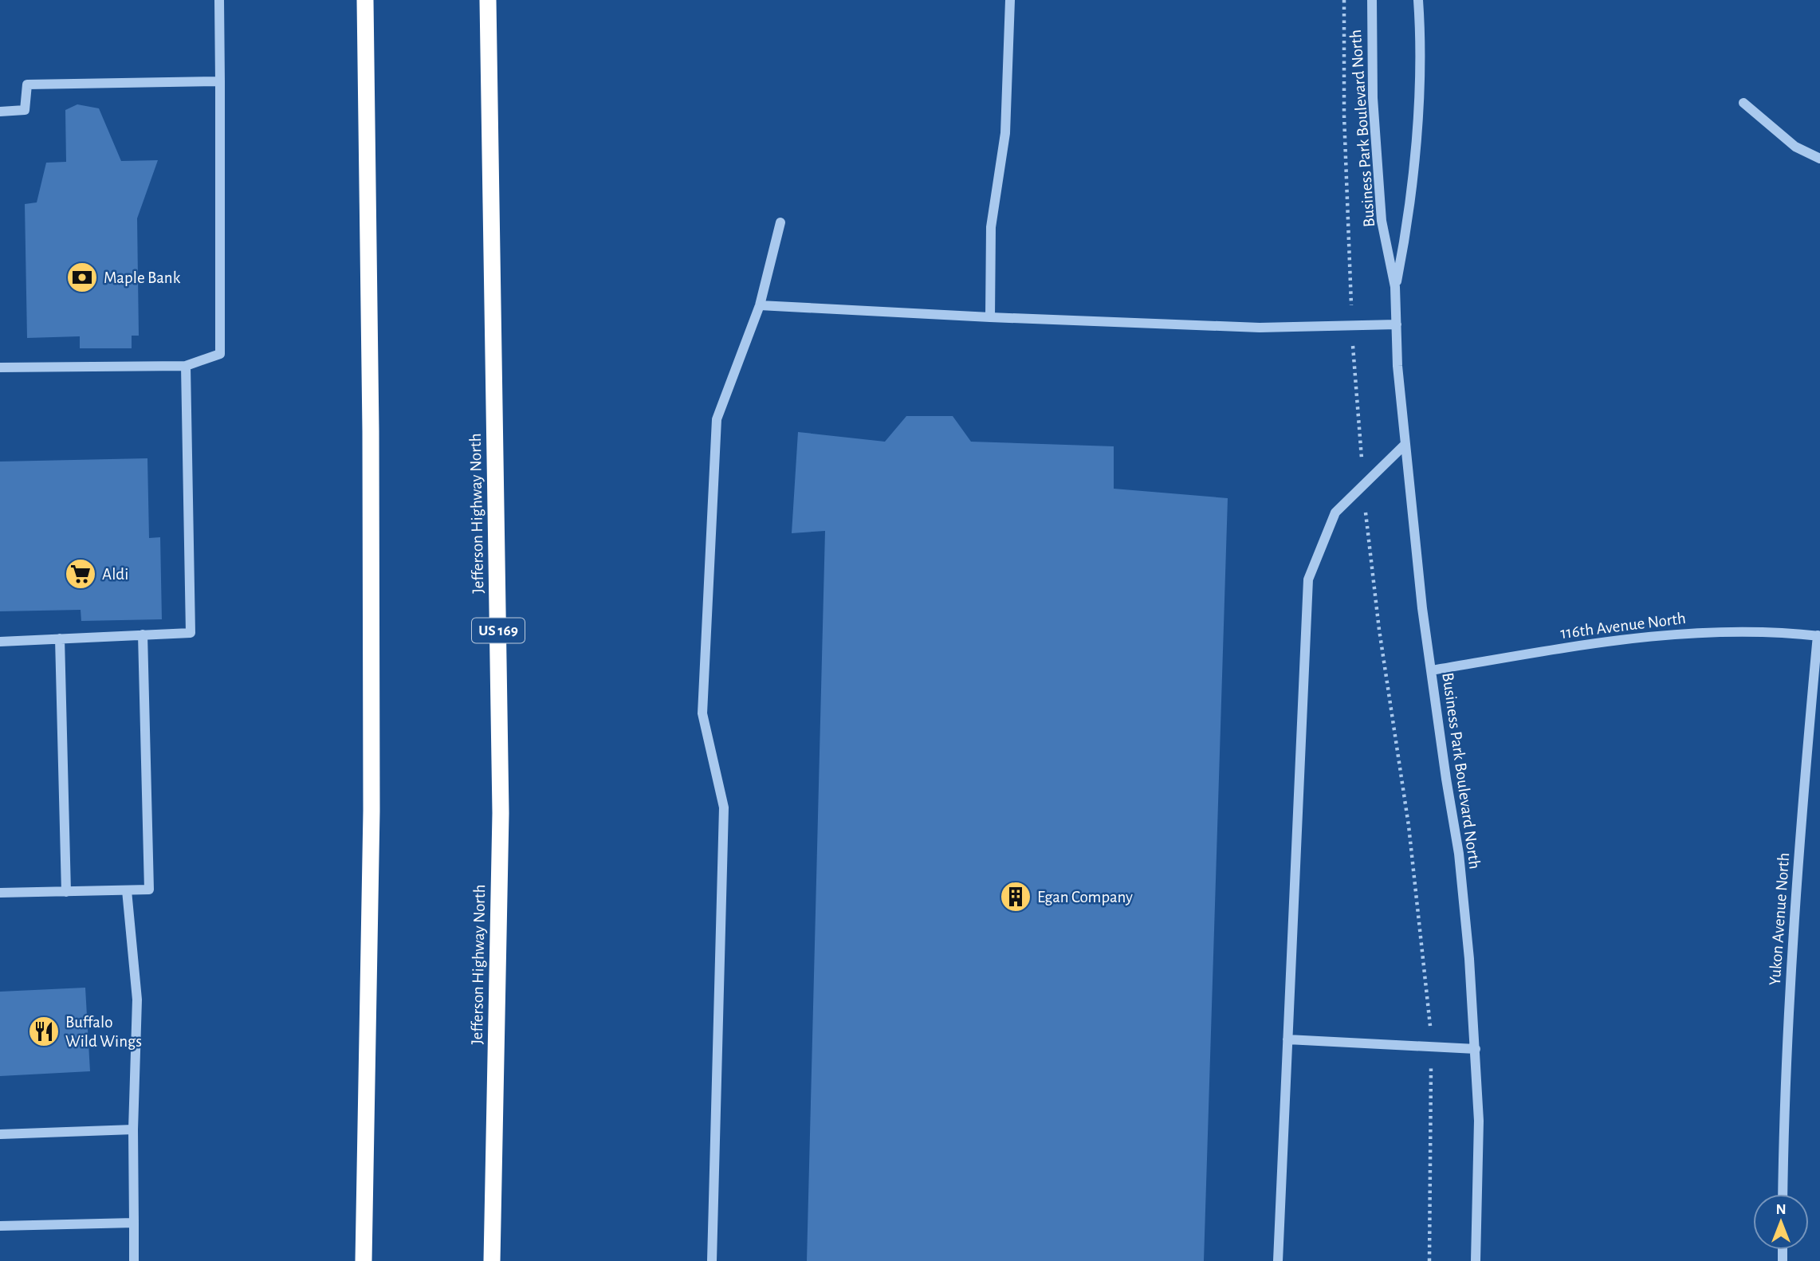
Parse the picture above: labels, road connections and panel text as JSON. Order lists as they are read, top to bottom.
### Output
{
  "streets": {
    "highway": ["Jefferson Highway North", "US 169"],
    "street": ["Business Park Boulevard North", "116th Avenue North", "Yukon Avenue North"]
  },
  "crossings": [
    ["Business Park Boulevard North", "116th Avenue North"],
    ["116th Avenue North", "Yukon Avenue North"]
  ],
  "places": {
    "bank": ["Maple Bank"],
    "supermarket": ["Aldi"],
    "building": ["Egan Company"],
    "restaurant": ["Buffalo Wild Wings"]
  },
  "north": "top"
}
